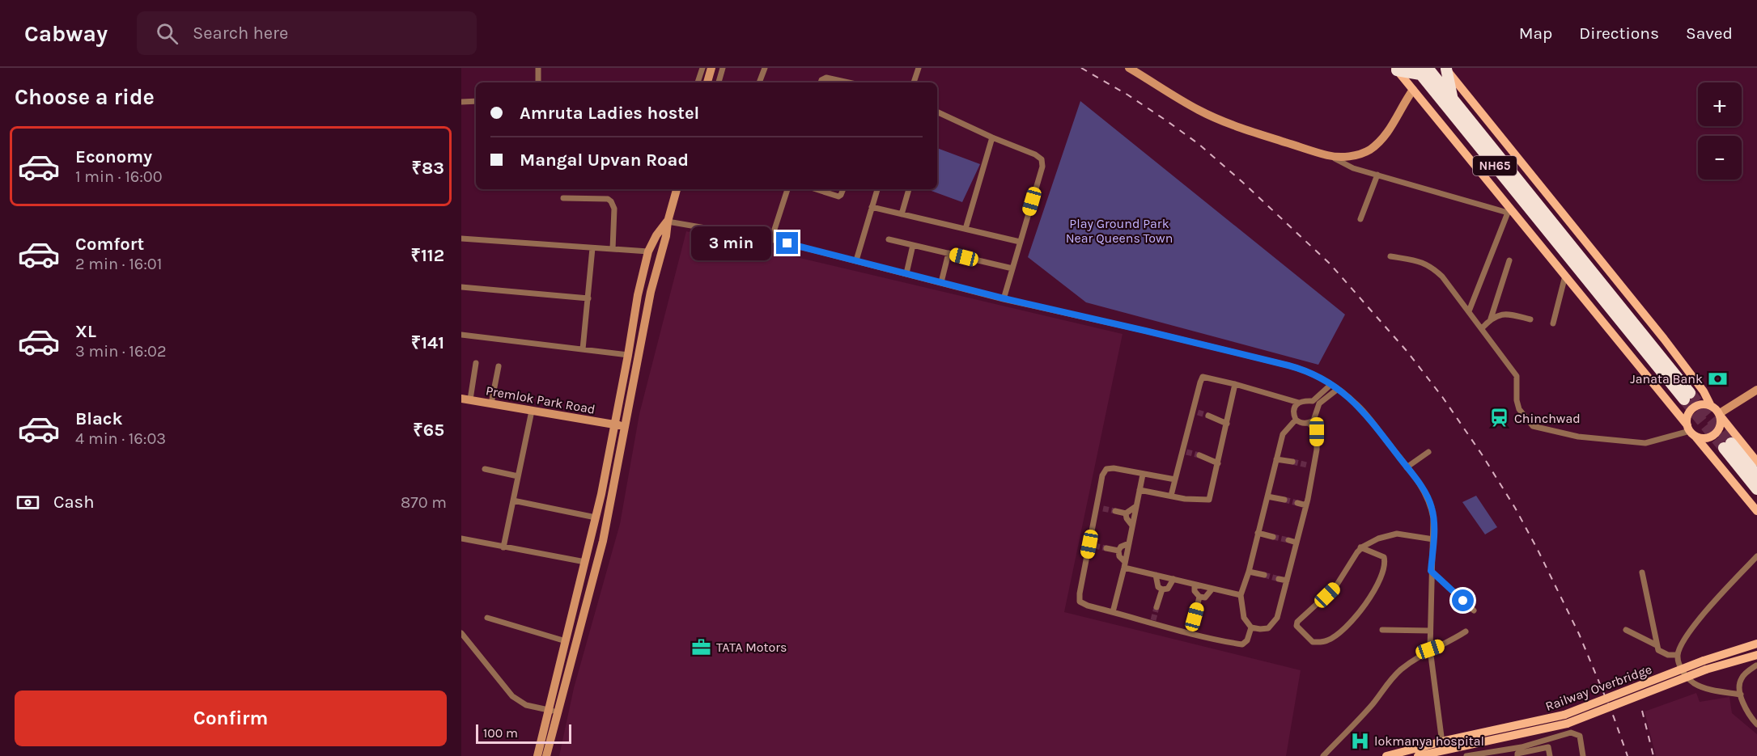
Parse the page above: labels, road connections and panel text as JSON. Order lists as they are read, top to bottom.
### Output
{
  "streets": {
    "highway": ["NH65"],
    "main road": ["Railway Overbridge"],
    "street": ["Premlok Park Road"]
  },
  "parks": ["Play Ground Park Near Queens Town"],
  "places": {
    "bank": ["Janata Bank"],
    "station": ["Chinchwad"],
    "office": ["TATA Motors"],
    "hospital": ["lokmanya hospital"]
  },
  "scale_bar": "100 m",
  "page": {
    "header": "Cabway",
    "search": "Search here",
    "nav": ["Map", "Directions", "Saved"],
    "heading": "Choose a ride",
    "map_buttons": ["+", "−"],
    "banner": ["Amruta Ladies hostel", "Mangal Upvan Road"],
    "list": [
      {
        "name": "Economy",
        "note": "1 min · 16:00",
        "value": "₹83"
      },
      {
        "name": "Comfort",
        "note": "2 min · 16:01",
        "value": "₹112"
      },
      {
        "name": "XL",
        "note": "3 min · 16:02",
        "value": "₹141"
      },
      {
        "name": "Black",
        "note": "4 min · 16:03",
        "value": "₹65"
      }
    ],
    "bubble": "3 min",
    "pay": ["Cash", "870 m"],
    "buttons": "Confirm",
    "scale": "100 m"
  }
}
